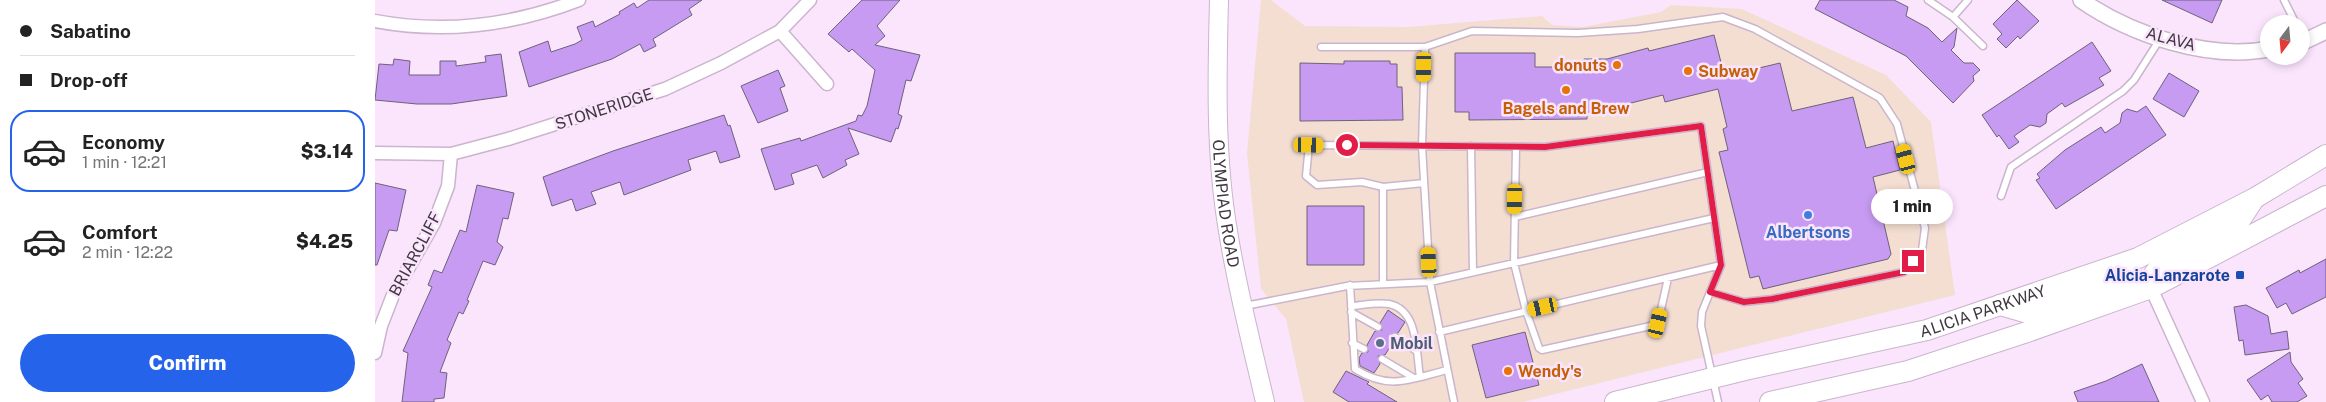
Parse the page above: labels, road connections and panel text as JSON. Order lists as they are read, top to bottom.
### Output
{
  "streets": {
    "main road": ["OLYMPIAD ROAD", "ALICIA PARKWAY"],
    "street": ["ALAVA", "STONERIDGE", "BRIARCLIFF"]
  },
  "crossings": [
    ["STONERIDGE", "BRIARCLIFF"]
  ],
  "places": {
    "other": [
      "donuts",
      "Subway",
      "Bagels and Brew",
      "Albertsons",
      "Mobil",
      "Wendy's"
    ],
    "transit": ["Alicia-Lanzarote"]
  },
  "north": "bottom",
  "page": {
    "banner": ["Sabatino", "Drop-off"],
    "list": [
      {
        "name": "Economy",
        "note": "1 min · 12:21",
        "value": "$3.14"
      },
      {
        "name": "Comfort",
        "note": "2 min · 12:22",
        "value": "$4.25"
      }
    ],
    "bubble": "1 min",
    "buttons": "Confirm"
  }
}
